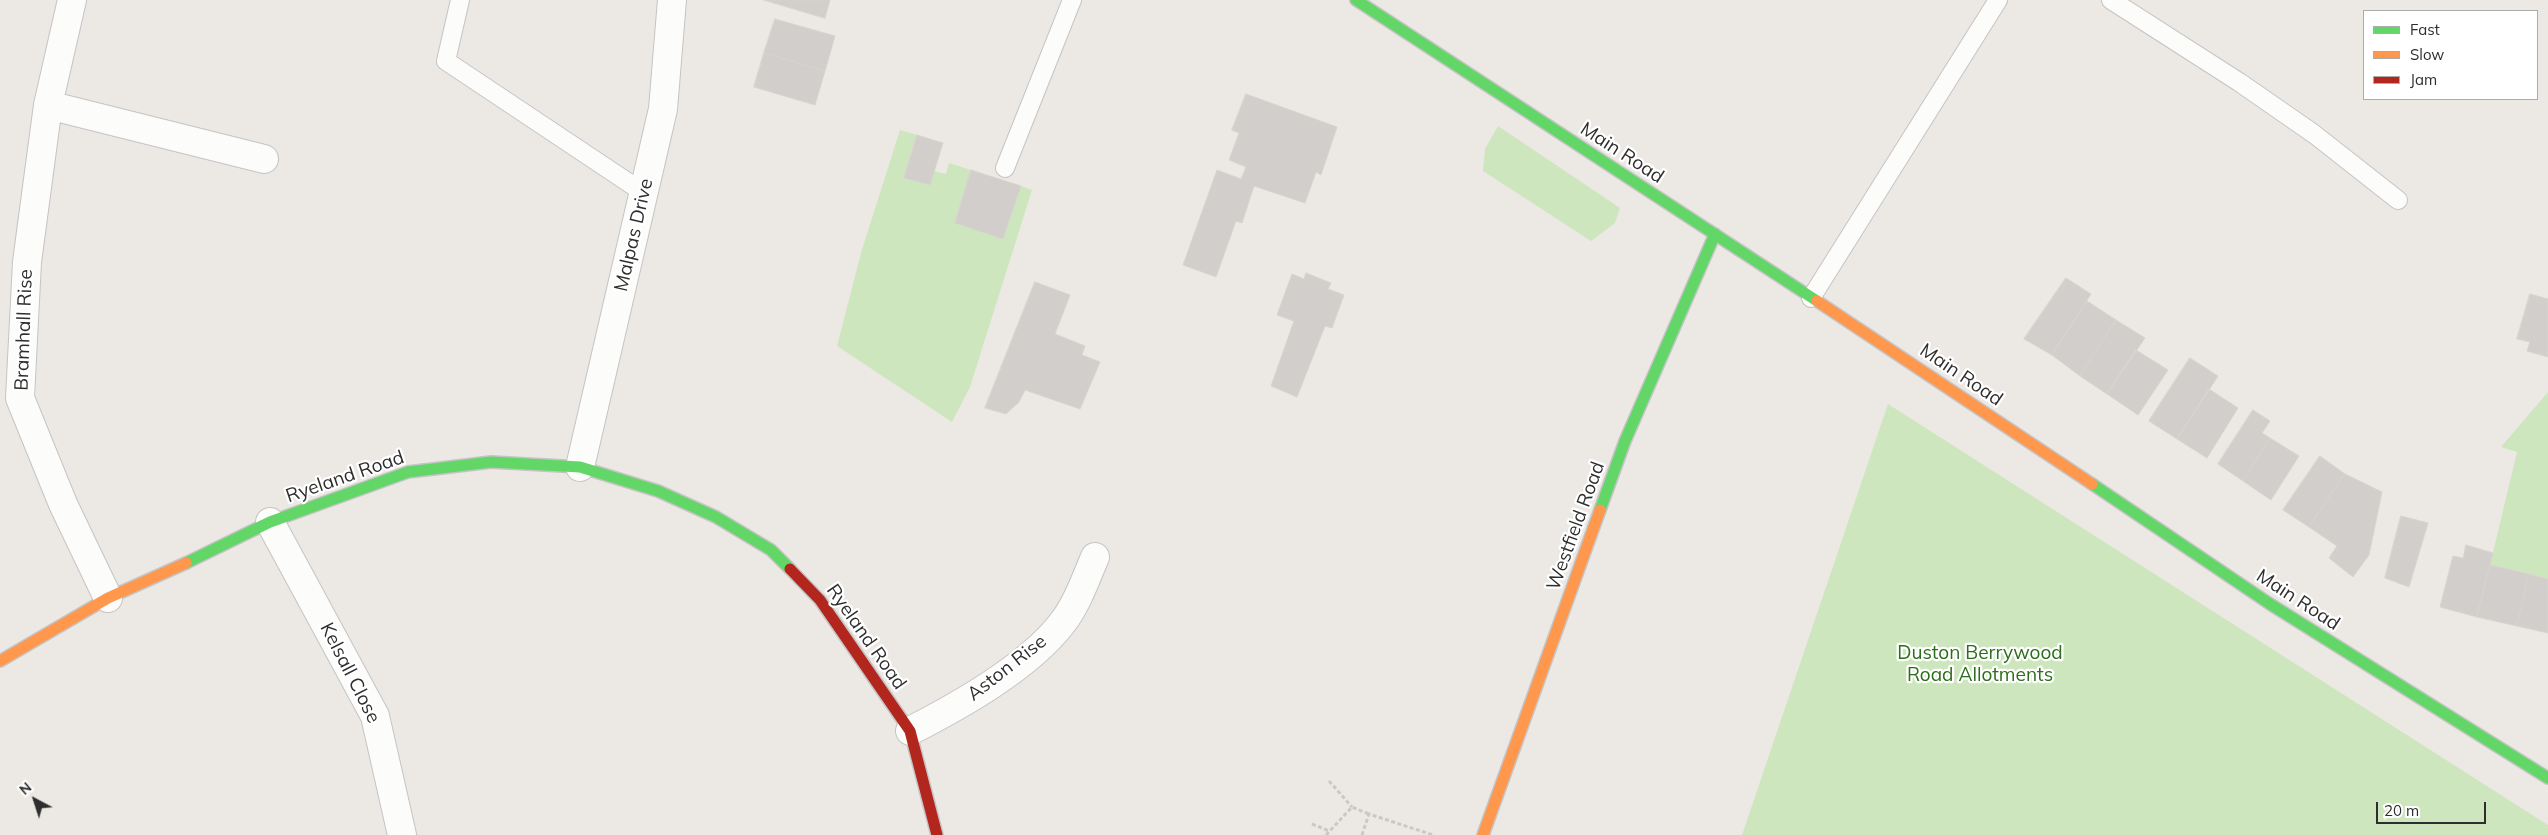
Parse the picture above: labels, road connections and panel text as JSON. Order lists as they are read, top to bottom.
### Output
{
  "streets": {
    "street": [
      "Main Road",
      "Malpas Drive",
      "Bramhall Rise",
      "Ryeland Road",
      "Westfield Road",
      "Aston Rise",
      "Kelsall Close"
    ]
  },
  "crossings": [
    ["Main Road", "Westfield Road"],
    ["Malpas Drive", "Ryeland Road"],
    ["Bramhall Rise", "Ryeland Road"],
    ["Ryeland Road", "Aston Rise"],
    ["Ryeland Road", "Kelsall Close"]
  ],
  "parks": ["Duston Berrywood Road Allotments"],
  "legend": ["Fast", "Slow", "Jam"],
  "scale_bar": "20 m",
  "north": "top left"
}
